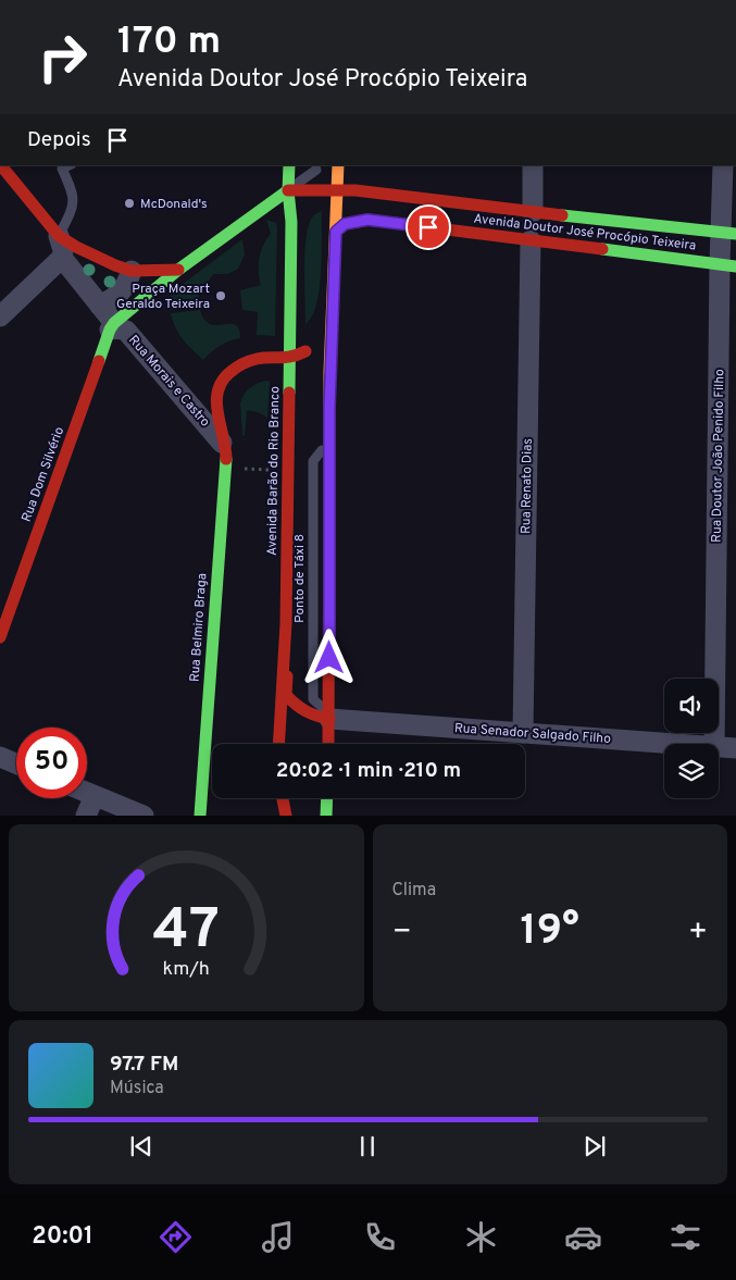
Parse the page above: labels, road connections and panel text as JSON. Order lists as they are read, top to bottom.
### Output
{
  "streets": {
    "main road": [
      "Avenida Doutor José Procópio Teixeira",
      "Avenida Barão do Rio Branco",
      "Rua Dom Silvério",
      "Rua Belmiro Braga"
    ],
    "street": [
      "Rua Morais e Castro",
      "Rua Doutor João Penido Filho",
      "Rua Renato Dias",
      "Rua Senador Salgado Filho"
    ]
  },
  "crossings": [
    ["Avenida Doutor José Procópio Teixeira", "Rua Doutor João Penido Filho"],
    ["Avenida Doutor José Procópio Teixeira", "Rua Renato Dias"],
    ["Rua Morais e Castro", "Rua Dom Silvério"],
    ["Rua Morais e Castro", "Rua Belmiro Braga"],
    ["Avenida Barão do Rio Branco", "Rua Belmiro Braga"],
    ["Rua Renato Dias", "Rua Senador Salgado Filho"]
  ],
  "places": ["McDonald's", "Praça Mozart Geraldo Teixeira"],
  "page": {
    "turn": ["170 m", "Avenida Doutor José Procópio Teixeira"],
    "then": "Depois",
    "limit": "50",
    "trip": "20:02 · 1 min · 210 m",
    "tile": "Clima",
    "heat": ["−", "19°", "+"],
    "song": ["97.7 FM", "Música"],
    "tabs": "20:01",
    "gauge": ["47", "km/h"]
  }
}
